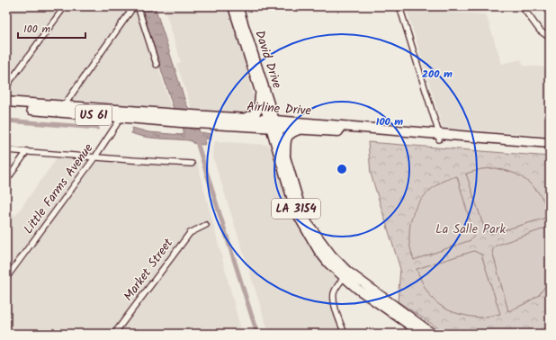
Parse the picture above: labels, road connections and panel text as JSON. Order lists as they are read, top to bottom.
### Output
{
  "streets": {
    "highway": ["Airline Drive", "US 61"],
    "main road": ["David Drive", "LA 3154"],
    "street": ["Little Farms Avenue", "Market Street"]
  },
  "crossings": [
    ["David Drive", "Airline Drive"],
    ["David Drive", "LA 3154"],
    ["Airline Drive", "Little Farms Avenue"],
    ["Airline Drive", "LA 3154"]
  ],
  "parks": ["La Salle Park"],
  "scale_bar": "100 m",
  "rings": ["200 m", "100 m"]
}
